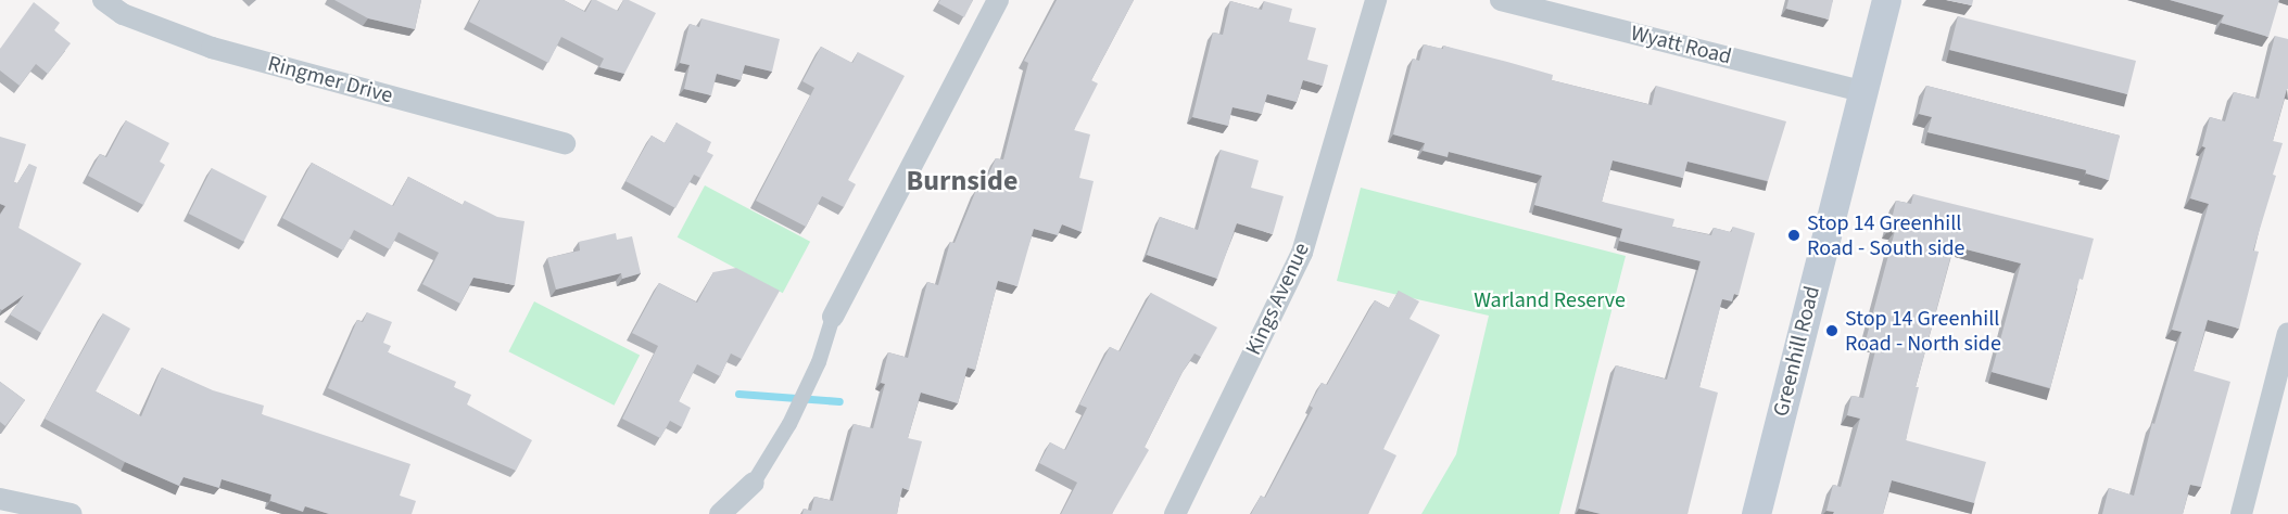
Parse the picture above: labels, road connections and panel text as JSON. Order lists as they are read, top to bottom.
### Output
{
  "streets": {
    "main road": ["Greenhill Road"],
    "street": ["Wyatt Road", "Ringmer Drive", "Kings Avenue"]
  },
  "crossings": [
    ["Wyatt Road", "Greenhill Road"]
  ],
  "districts": ["Burnside"],
  "parks": ["Warland Reserve"],
  "places": ["Stop 14 Greenhill Road - South side", "Stop 14 Greenhill Road - North side"]
}
